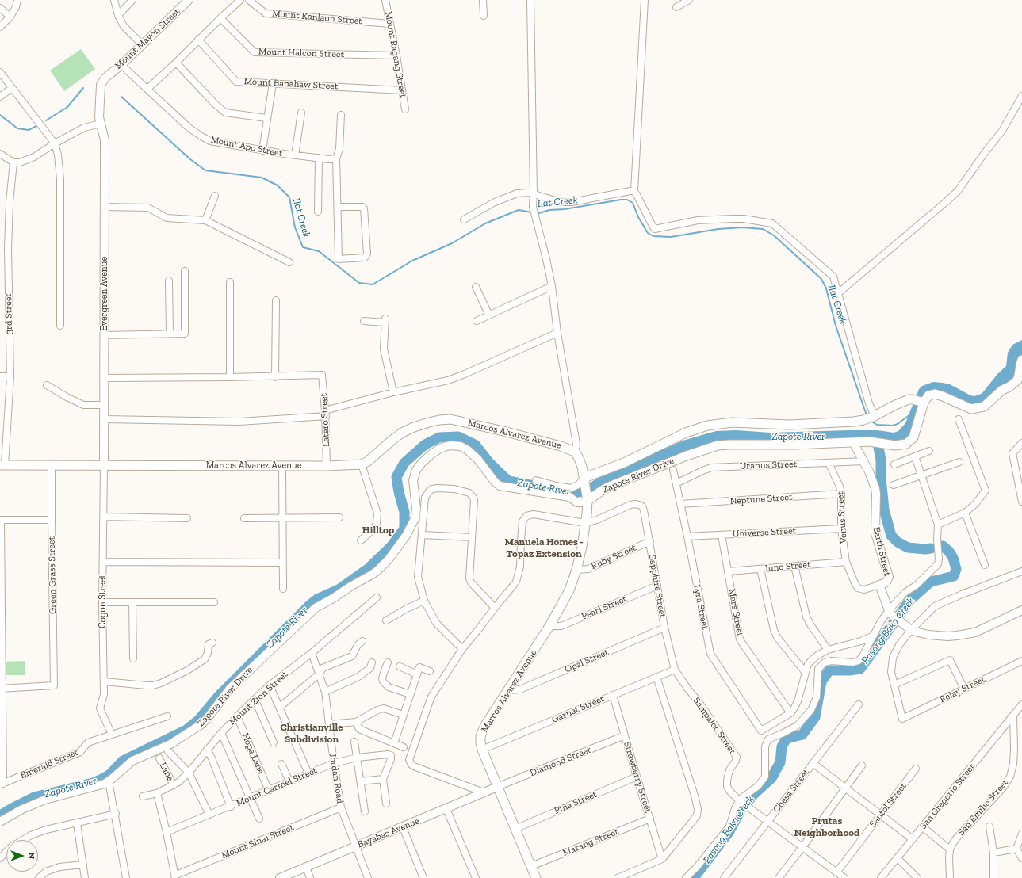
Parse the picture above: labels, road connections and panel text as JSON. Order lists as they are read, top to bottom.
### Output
{
  "streets": {
    "main road": ["Marcos Alvarez Avenue", "Zapote River Drive"],
    "street": [
      "Mount Kanlaon Street",
      "Mount Mayon Street",
      "Mount Halcon Street",
      "Mount Ragang Street",
      "Mount Banahaw Street",
      "Mount Apo Street",
      "Evergreen Avenue",
      "3rd Street",
      "Latero Street",
      "Uranus Street",
      "Neptune Street",
      "Venus Street",
      "Universe Street",
      "Earth Street",
      "Ruby Street",
      "Juno Street",
      "Green Grass Street",
      "Sapphire Street",
      "Cogon Street",
      "Lyra Street",
      "Pearl Street",
      "Mars Street",
      "Opal Street",
      "Relay Street",
      "Mount Zion Street",
      "Garnet Street",
      "Sampaloc Street",
      "Hope Lane",
      "Diamond Street",
      "Emerald Street",
      "Lane",
      "Strawberry Street",
      "Jordan Road",
      "Mount Carmel Street",
      "Chesa Street",
      "San Gregorio Street",
      "Piña Street",
      "Santol Street",
      "San Emilio Street",
      "Bayabas Avenue",
      "Mount Sinai Street",
      "Marang Street"
    ]
  },
  "crossings": [
    ["Mount Kanlaon Street", "Mount Ragang Street"],
    ["Mount Mayon Street", "Mount Apo Street"],
    ["Mount Mayon Street", "Evergreen Avenue"],
    ["Mount Halcon Street", "Mount Ragang Street"],
    ["Mount Ragang Street", "Mount Banahaw Street"],
    ["Evergreen Avenue", "Marcos Alvarez Avenue"],
    ["Evergreen Avenue", "Cogon Street"],
    ["3rd Street", "Marcos Alvarez Avenue"],
    ["Latero Street", "Marcos Alvarez Avenue"],
    ["Marcos Alvarez Avenue", "Zapote River Drive"],
    ["Marcos Alvarez Avenue", "Ruby Street"],
    ["Marcos Alvarez Avenue", "Green Grass Street"],
    ["Marcos Alvarez Avenue", "Sapphire Street"],
    ["Marcos Alvarez Avenue", "Cogon Street"],
    ["Marcos Alvarez Avenue", "Pearl Street"],
    ["Marcos Alvarez Avenue", "Opal Street"],
    ["Marcos Alvarez Avenue", "Garnet Street"],
    ["Marcos Alvarez Avenue", "Diamond Street"],
    ["Marcos Alvarez Avenue", "Piña Street"],
    ["Marcos Alvarez Avenue", "Bayabas Avenue"],
    ["Marcos Alvarez Avenue", "Marang Street"],
    ["Uranus Street", "Venus Street"],
    ["Uranus Street", "Earth Street"],
    ["Uranus Street", "Lyra Street"],
    ["Zapote River Drive", "Earth Street"],
    ["Neptune Street", "Venus Street"],
    ["Neptune Street", "Lyra Street"],
    ["Venus Street", "Universe Street"],
    ["Venus Street", "Earth Street"],
    ["Venus Street", "Juno Street"],
    ["Universe Street", "Lyra Street"],
    ["Universe Street", "Mars Street"],
    ["Ruby Street", "Sapphire Street"],
    ["Juno Street", "Mars Street"],
    ["Sapphire Street", "Pearl Street"],
    ["Sapphire Street", "Opal Street"],
    ["Sapphire Street", "Garnet Street"],
    ["Sapphire Street", "Sampaloc Street"],
    ["Cogon Street", "Emerald Street"],
    ["Lyra Street", "Mars Street"],
    ["Mount Zion Street", "Hope Lane"],
    ["Mount Zion Street", "Lane"],
    ["Mount Zion Street", "Jordan Road"],
    ["Garnet Street", "Sampaloc Street"],
    ["Garnet Street", "Strawberry Street"],
    ["Sampaloc Street", "Chesa Street"],
    ["Sampaloc Street", "Santol Street"],
    ["Hope Lane", "Mount Carmel Street"],
    ["Diamond Street", "Strawberry Street"],
    ["Diamond Street", "Bayabas Avenue"],
    ["Strawberry Street", "Piña Street"],
    ["Strawberry Street", "Marang Street"],
    ["Jordan Road", "Mount Carmel Street"],
    ["Jordan Road", "Bayabas Avenue"],
    ["Jordan Road", "Mount Sinai Street"],
    ["San Gregorio Street", "San Emilio Street"]
  ],
  "districts": [
    "Hilltop",
    "Manuela Homes - Topaz Extension",
    "Christianville Subdivision",
    "Prutas Neighborhood"
  ],
  "water": ["Ilat Creek", "Zapote River", "Pasong Baka Creek"],
  "north": "right"
}
